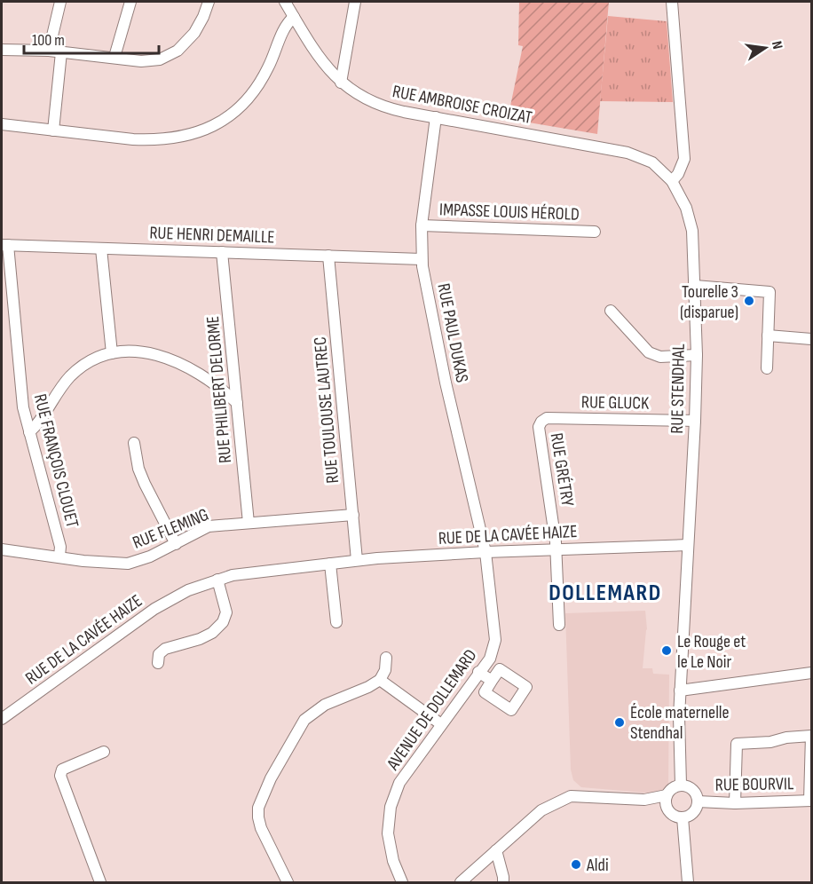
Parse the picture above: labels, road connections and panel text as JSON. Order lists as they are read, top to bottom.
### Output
{
  "streets": {
    "street": [
      "RUE AMBROISE CROIZAT",
      "IMPASSE LOUIS HÉROLD",
      "RUE HENRI DEMAILLE",
      "RUE PAUL DUKAS",
      "RUE STENDHAL",
      "RUE PHILIBERT DELORME",
      "RUE GLUCK",
      "RUE TOULOUSE LAUTREC",
      "RUE FRANÇOIS CLOUET",
      "RUE GRÉTRY",
      "RUE FLEMING",
      "RUE DE LA CAVÉE HAIZE",
      "AVENUE DE DOLLEMARD",
      "RUE BOURVIL"
    ]
  },
  "crossings": [
    ["RUE AMBROISE CROIZAT", "RUE PAUL DUKAS"],
    ["RUE AMBROISE CROIZAT", "RUE STENDHAL"],
    ["IMPASSE LOUIS HÉROLD", "RUE PAUL DUKAS"],
    ["RUE HENRI DEMAILLE", "RUE PAUL DUKAS"],
    ["RUE HENRI DEMAILLE", "RUE PHILIBERT DELORME"],
    ["RUE HENRI DEMAILLE", "RUE TOULOUSE LAUTREC"],
    ["RUE HENRI DEMAILLE", "RUE FRANÇOIS CLOUET"],
    ["RUE PAUL DUKAS", "RUE DE LA CAVÉE HAIZE"],
    ["RUE PAUL DUKAS", "AVENUE DE DOLLEMARD"],
    ["RUE STENDHAL", "RUE GLUCK"],
    ["RUE STENDHAL", "RUE DE LA CAVÉE HAIZE"],
    ["RUE STENDHAL", "RUE BOURVIL"],
    ["RUE PHILIBERT DELORME", "RUE FLEMING"],
    ["RUE GLUCK", "RUE GRÉTRY"],
    ["RUE TOULOUSE LAUTREC", "RUE FLEMING"],
    ["RUE TOULOUSE LAUTREC", "RUE DE LA CAVÉE HAIZE"],
    ["RUE FRANÇOIS CLOUET", "RUE FLEMING"],
    ["RUE GRÉTRY", "RUE DE LA CAVÉE HAIZE"],
    ["RUE DE LA CAVÉE HAIZE", "AVENUE DE DOLLEMARD"]
  ],
  "districts": ["DOLLEMARD"],
  "places": [
    "Tourelle 3 (disparue)",
    "Le Rouge et le Le Noir",
    "École maternelle Stendhal",
    "Aldi"
  ],
  "scale_bar": "100 m",
  "north": "right"
}
